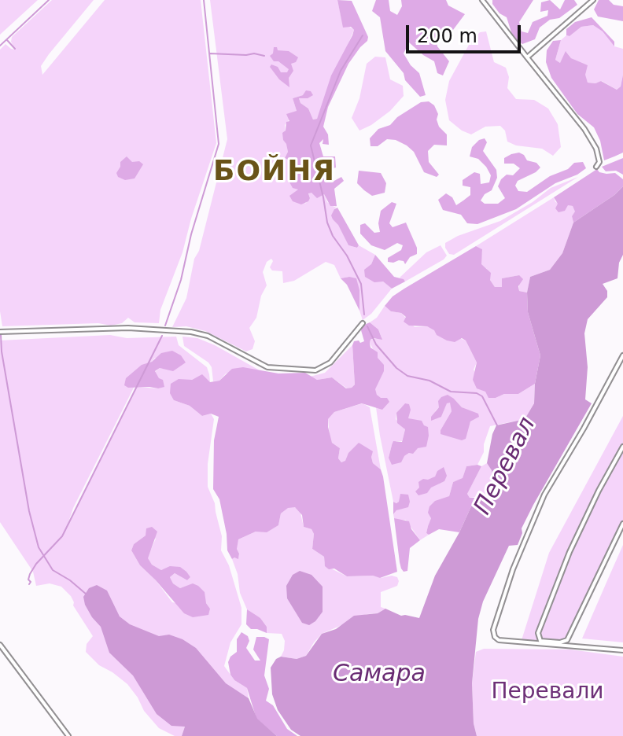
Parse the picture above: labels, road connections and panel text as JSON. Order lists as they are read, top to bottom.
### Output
{
  "districts": ["БОЙНЯ"],
  "water": ["Перевал", "Самара"],
  "parks": ["Перевали"],
  "scale_bar": "200 m"
}
